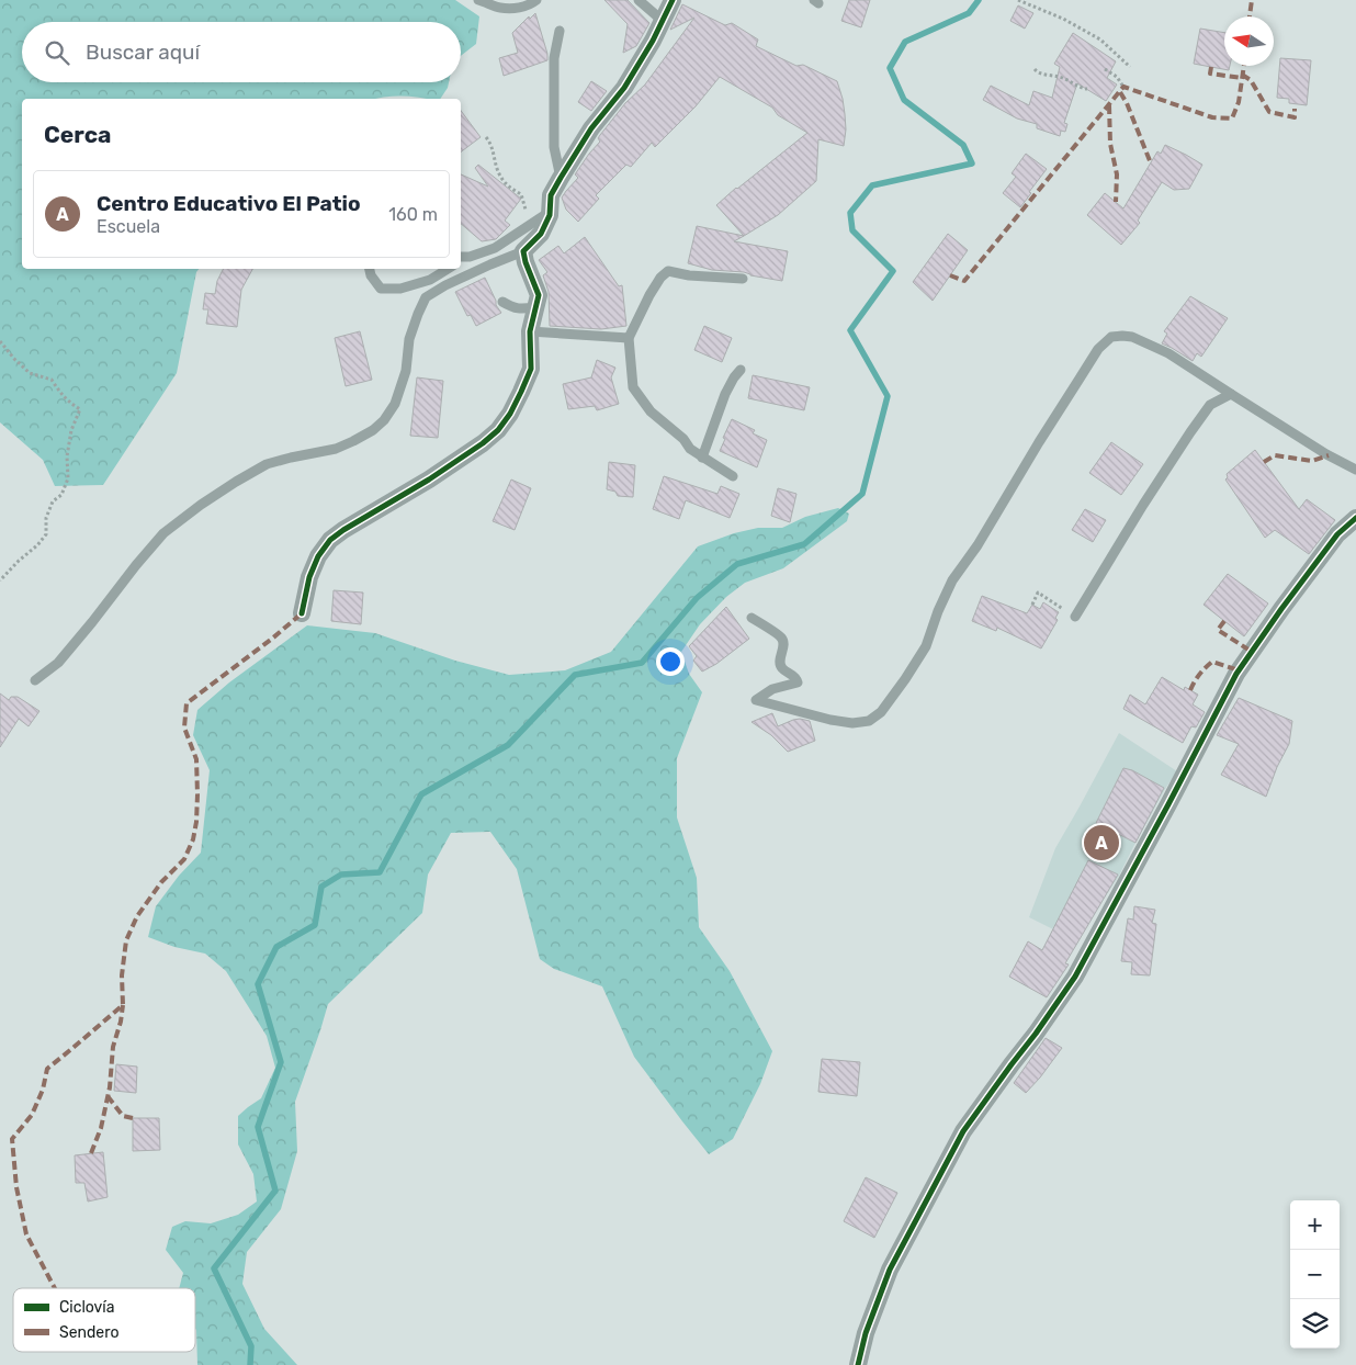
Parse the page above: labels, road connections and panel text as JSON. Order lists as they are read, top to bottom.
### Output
{
  "legend": ["Ciclovía", "Sendero"],
  "north": "left",
  "page": {
    "search": "Buscar aquí",
    "heading": "Cerca",
    "list": [
      {
        "mark": "A",
        "name": "Centro Educativo El Patio",
        "note": "Escuela",
        "value": "160 m"
      }
    ],
    "pins": "A",
    "map_buttons": ["+", "−"]
  }
}
